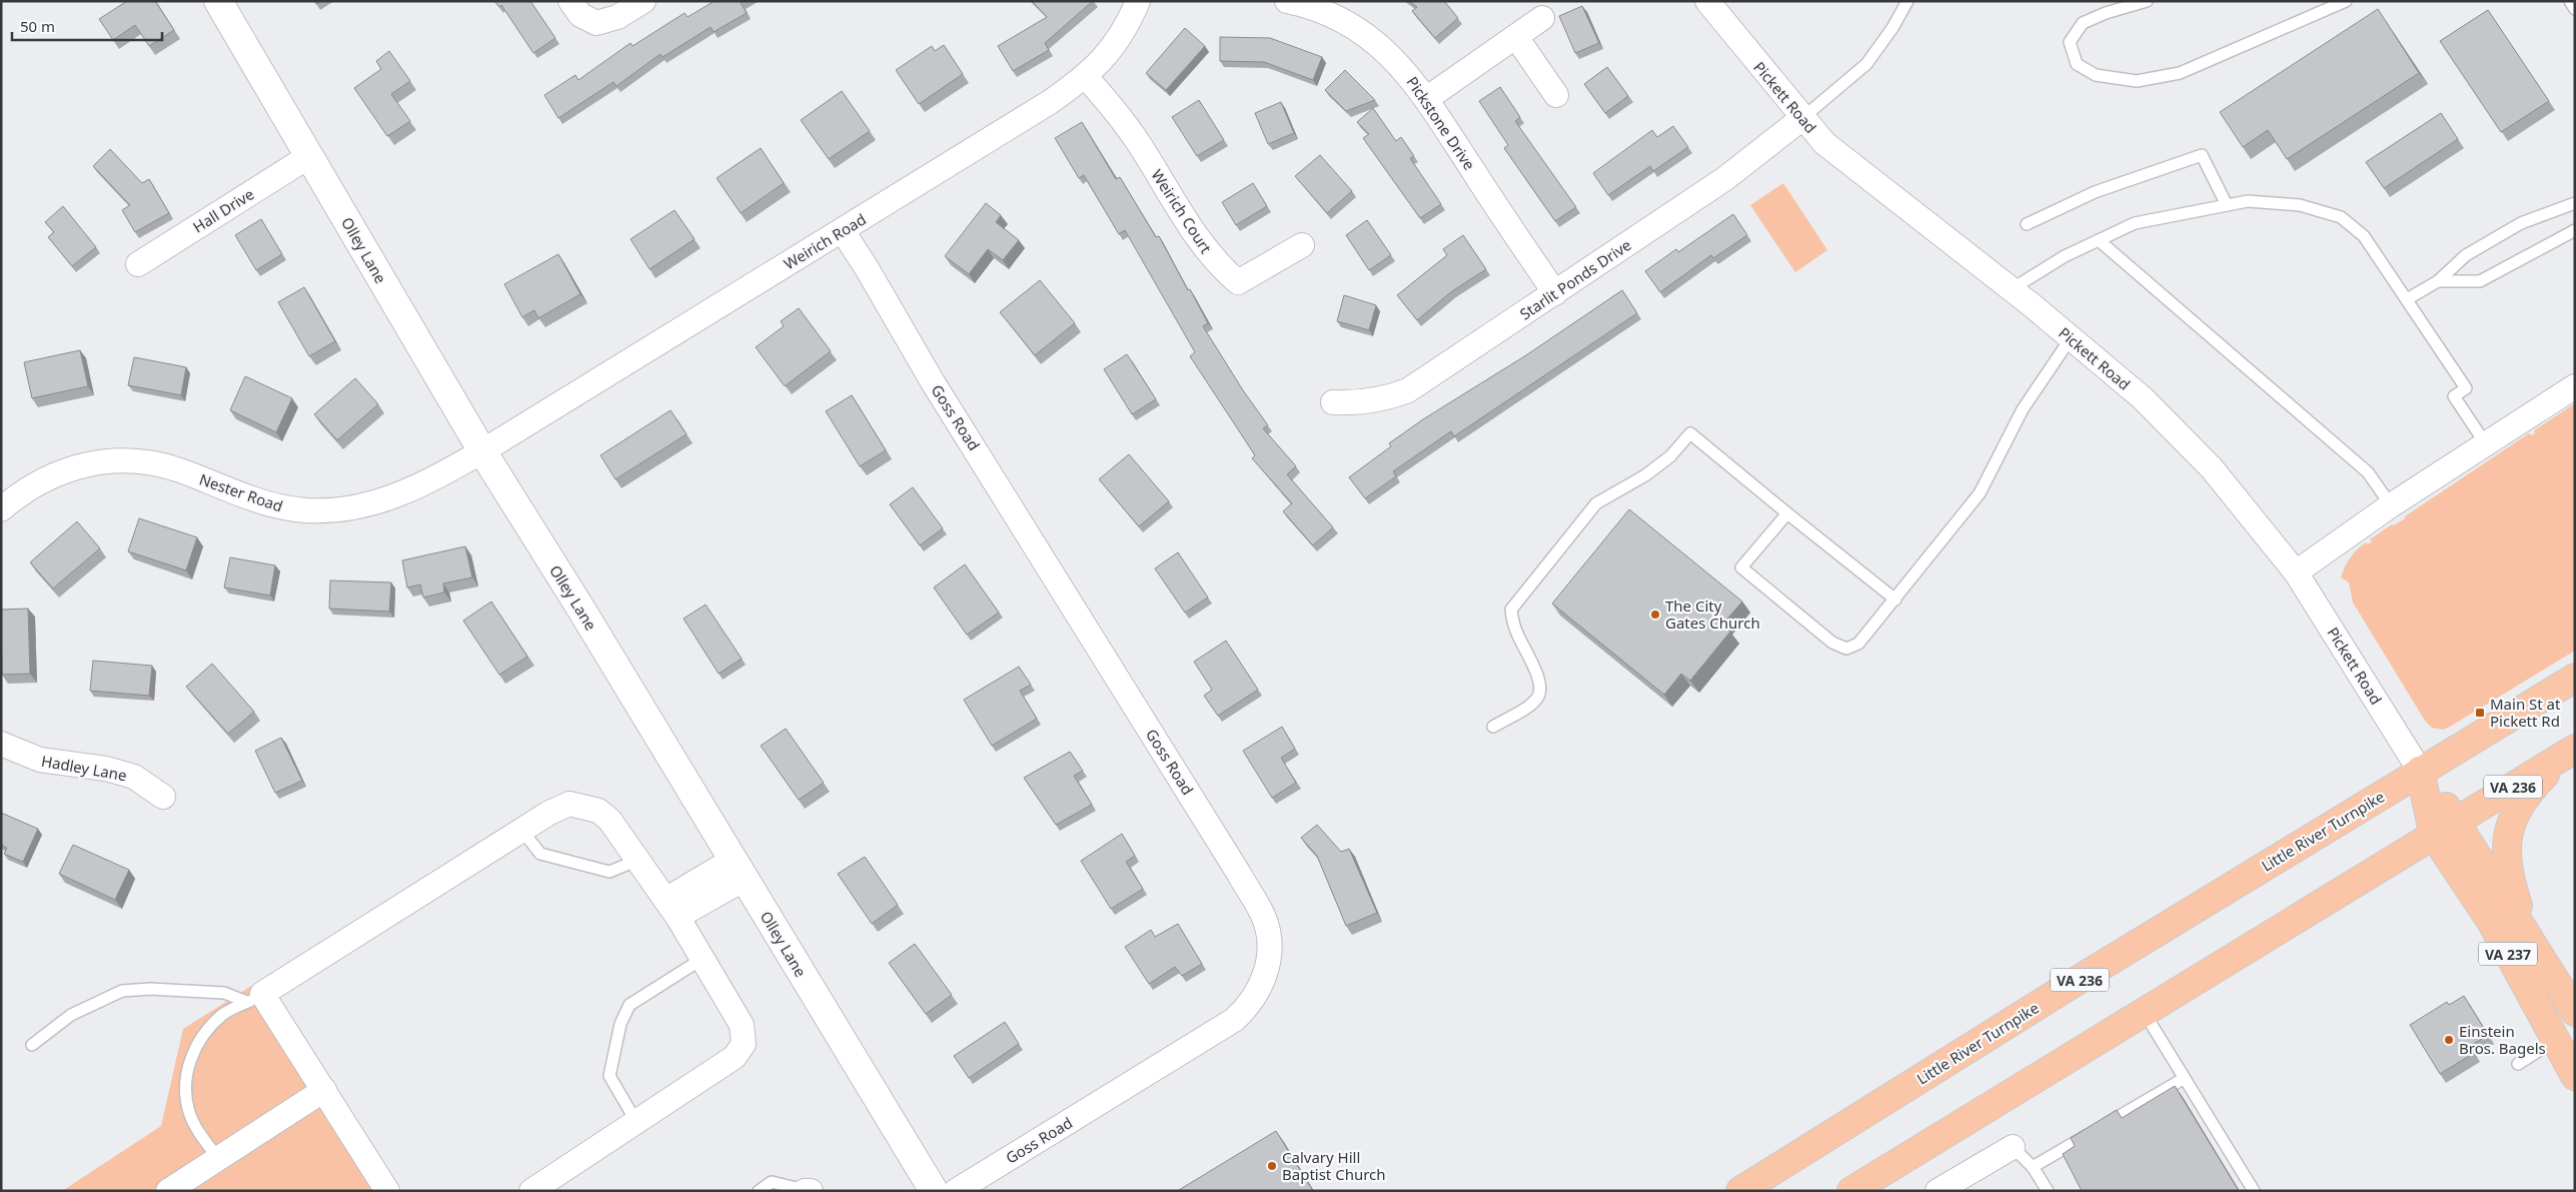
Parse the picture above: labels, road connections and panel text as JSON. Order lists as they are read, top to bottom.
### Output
{
  "streets": {
    "main road": [
      "Pickett Road",
      "Olley Lane",
      "VA 236",
      "Little River Turnpike",
      "VA 237"
    ],
    "street": [
      "Pickstone Drive",
      "Hall Drive",
      "Weirich Court",
      "Weirich Road",
      "Starlit Ponds Drive",
      "Goss Road",
      "Nester Road",
      "Hadley Lane"
    ]
  },
  "crossings": [
    ["Pickett Road", "Starlit Ponds Drive"],
    ["Pickett Road", "VA 236"],
    ["Pickett Road", "Little River Turnpike"],
    ["Pickstone Drive", "Starlit Ponds Drive"],
    ["Hall Drive", "Olley Lane"],
    ["Weirich Court", "Weirich Road"],
    ["Weirich Road", "Olley Lane"],
    ["Weirich Road", "Goss Road"],
    ["Weirich Road", "Nester Road"],
    ["Olley Lane", "Nester Road"],
    ["VA 236", "Little River Turnpike"]
  ],
  "places": {
    "other": ["The City Gates Church", "Einstein Bros. Bagels", "Calvary Hill Baptist Church"],
    "transit": ["Main St at Pickett Rd"]
  },
  "scale_bar": "50 m"
}
